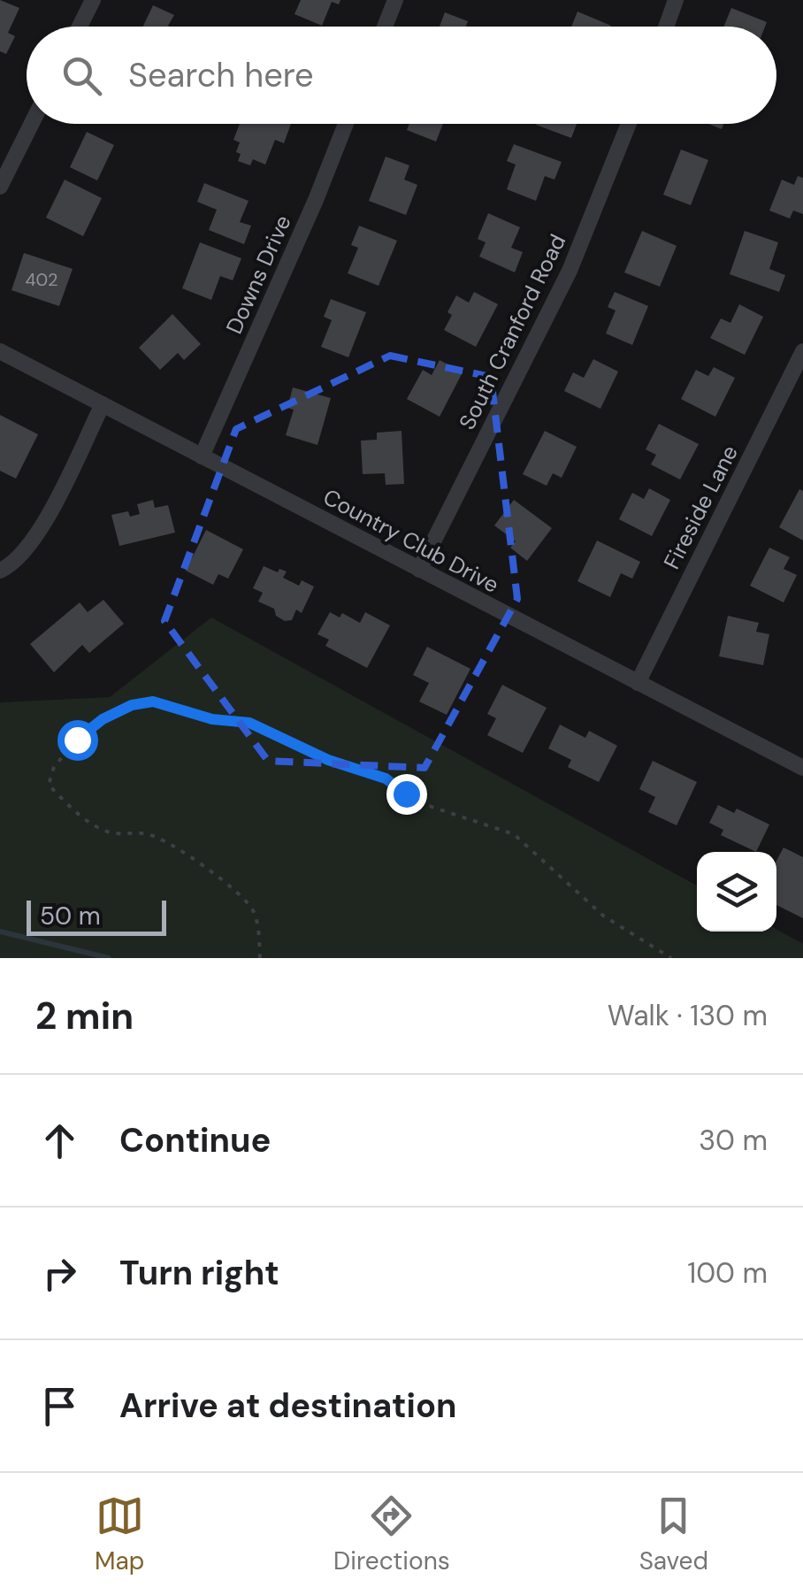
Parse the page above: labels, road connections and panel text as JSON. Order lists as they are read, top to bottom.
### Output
{
  "streets": {
    "street": [
      "Downs Drive",
      "South Cranford Road",
      "Fireside Lane",
      "Country Club Drive"
    ]
  },
  "crossings": [
    ["Downs Drive", "Country Club Drive"],
    ["South Cranford Road", "Country Club Drive"],
    ["Fireside Lane", "Country Club Drive"]
  ],
  "house_numbers": ["402"],
  "scale_bar": "50 m",
  "page": {
    "search": "Search here",
    "scale": "50 m",
    "heading": ["2 min", "Walk · 130 m"],
    "list": [
      ["Continue", "30 m"],
      ["Turn right", "100 m"],
      "Arrive at destination"
    ],
    "nav": ["Map", "Directions", "Saved"]
  }
}
